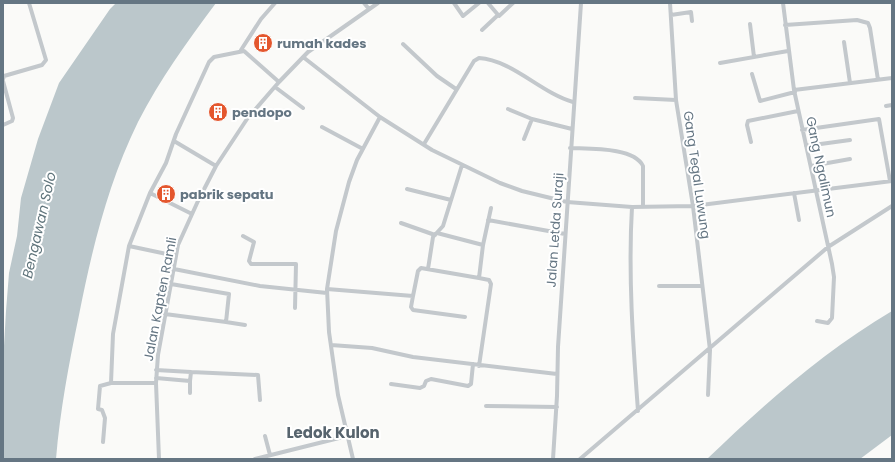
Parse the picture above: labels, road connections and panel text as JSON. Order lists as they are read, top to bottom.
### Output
{
  "streets": {
    "street": [
      "Gang Ngalimun",
      "Gang Tegal Luwung",
      "Jalan Letda Suraji",
      "Jalan Kapten Ramli"
    ]
  },
  "districts": ["Ledok Kulon"],
  "water": ["Bengawan Solo"],
  "places": {
    "building": ["rumah kades", "pendopo", "pabrik sepatu"]
  }
}
